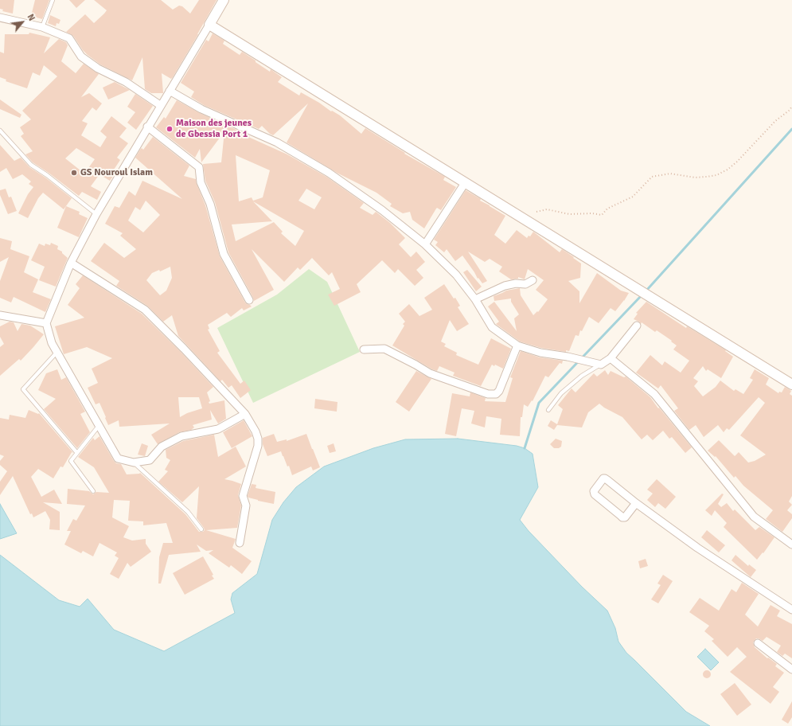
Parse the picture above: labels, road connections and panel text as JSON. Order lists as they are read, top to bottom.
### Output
{
  "places": ["Maison des jeunes de Gbessia Port 1", "GS Nouroul Islam"],
  "north": "top right"
}
